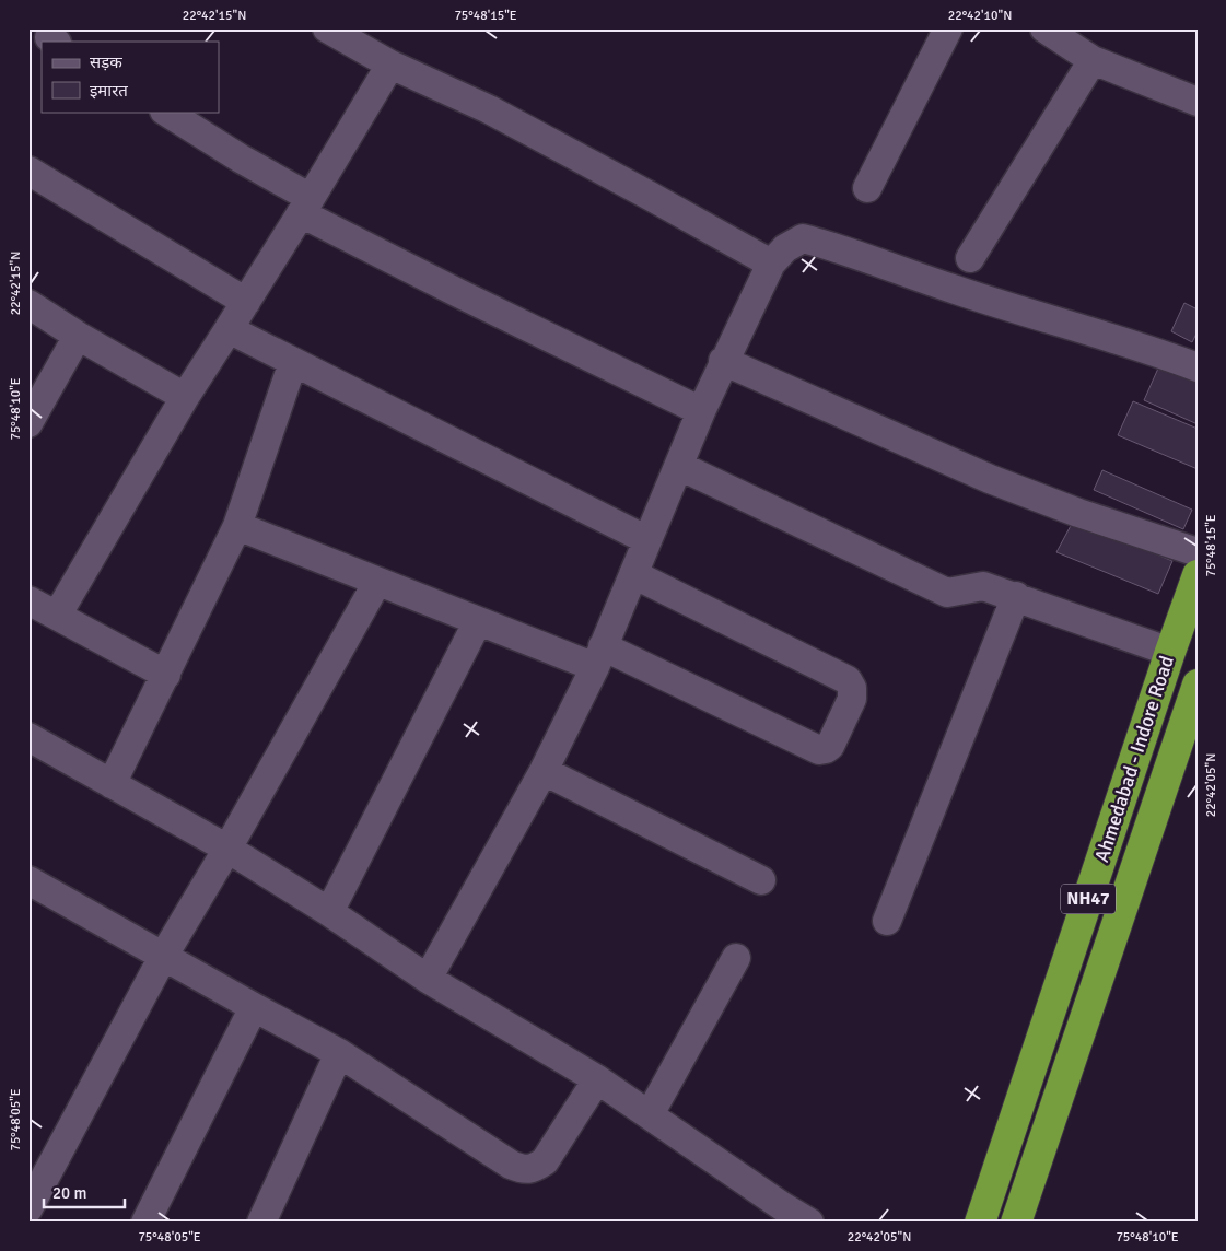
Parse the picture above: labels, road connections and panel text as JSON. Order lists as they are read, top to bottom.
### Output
{
  "streets": {
    "highway": ["Ahmedabad - Indore Road", "NH47"]
  },
  "legend": ["सड़क", "इमारत"],
  "scale_bar": "20 m",
  "coordinates": [
    "22°42'15\"N",
    "75°48'15\"E",
    "22°42'10\"N",
    "75°48'10\"E",
    "22°42'05\"N",
    "75°48'05\"E"
  ]
}
